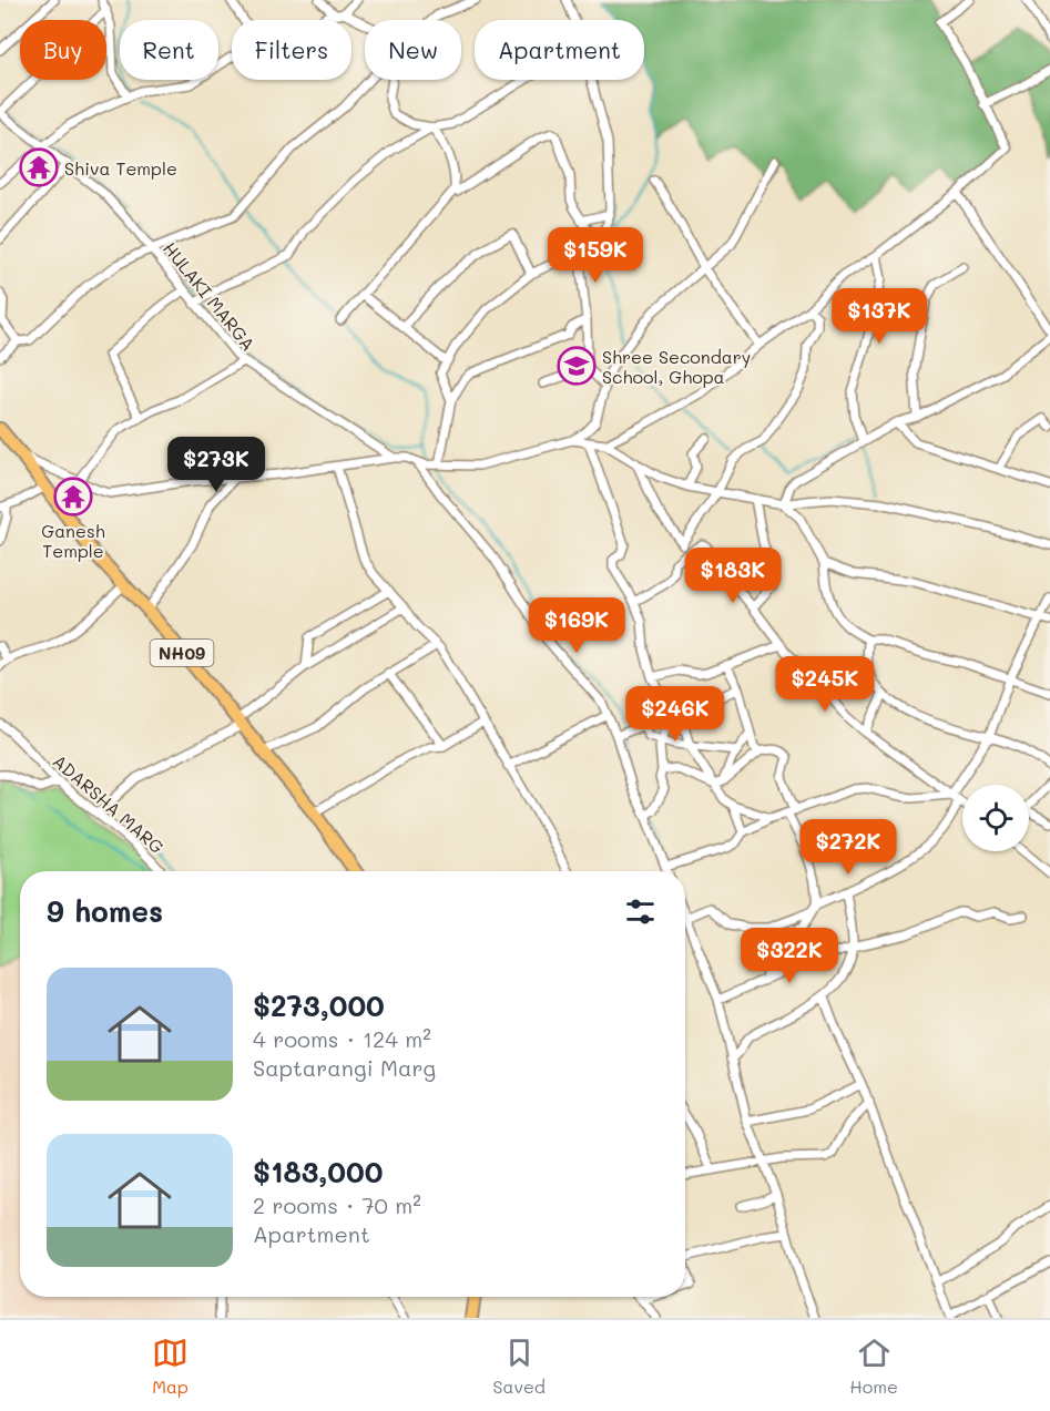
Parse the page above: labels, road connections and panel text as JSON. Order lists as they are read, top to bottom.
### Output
{
  "streets": {
    "main road": ["NH09"],
    "street": ["HULAKI MARGA", "ADARSHA MARG"]
  },
  "places": {
    "temple": ["Shiva Temple", "Ganesh Temple"],
    "school or university": ["Shree Secondary School, Ghopa"]
  },
  "page": {
    "chip": [
      "Buy",
      "Rent",
      "Filters",
      "New",
      "Apartment"
    ],
    "price": [
      "$159K",
      "$137K",
      "$273K",
      "$183K",
      "$169K",
      "$245K",
      "$246K",
      "$272K",
      "$322K"
    ],
    "heading": "9 homes",
    "list": [
      {
        "name": "$273,000",
        "note": "4 rooms · 124 m² · Saptarangi Marg"
      },
      {
        "name": "$183,000",
        "note": "2 rooms · 70 m² · Apartment"
      }
    ],
    "tabs": ["Map", "Saved", "Home"]
  }
}
